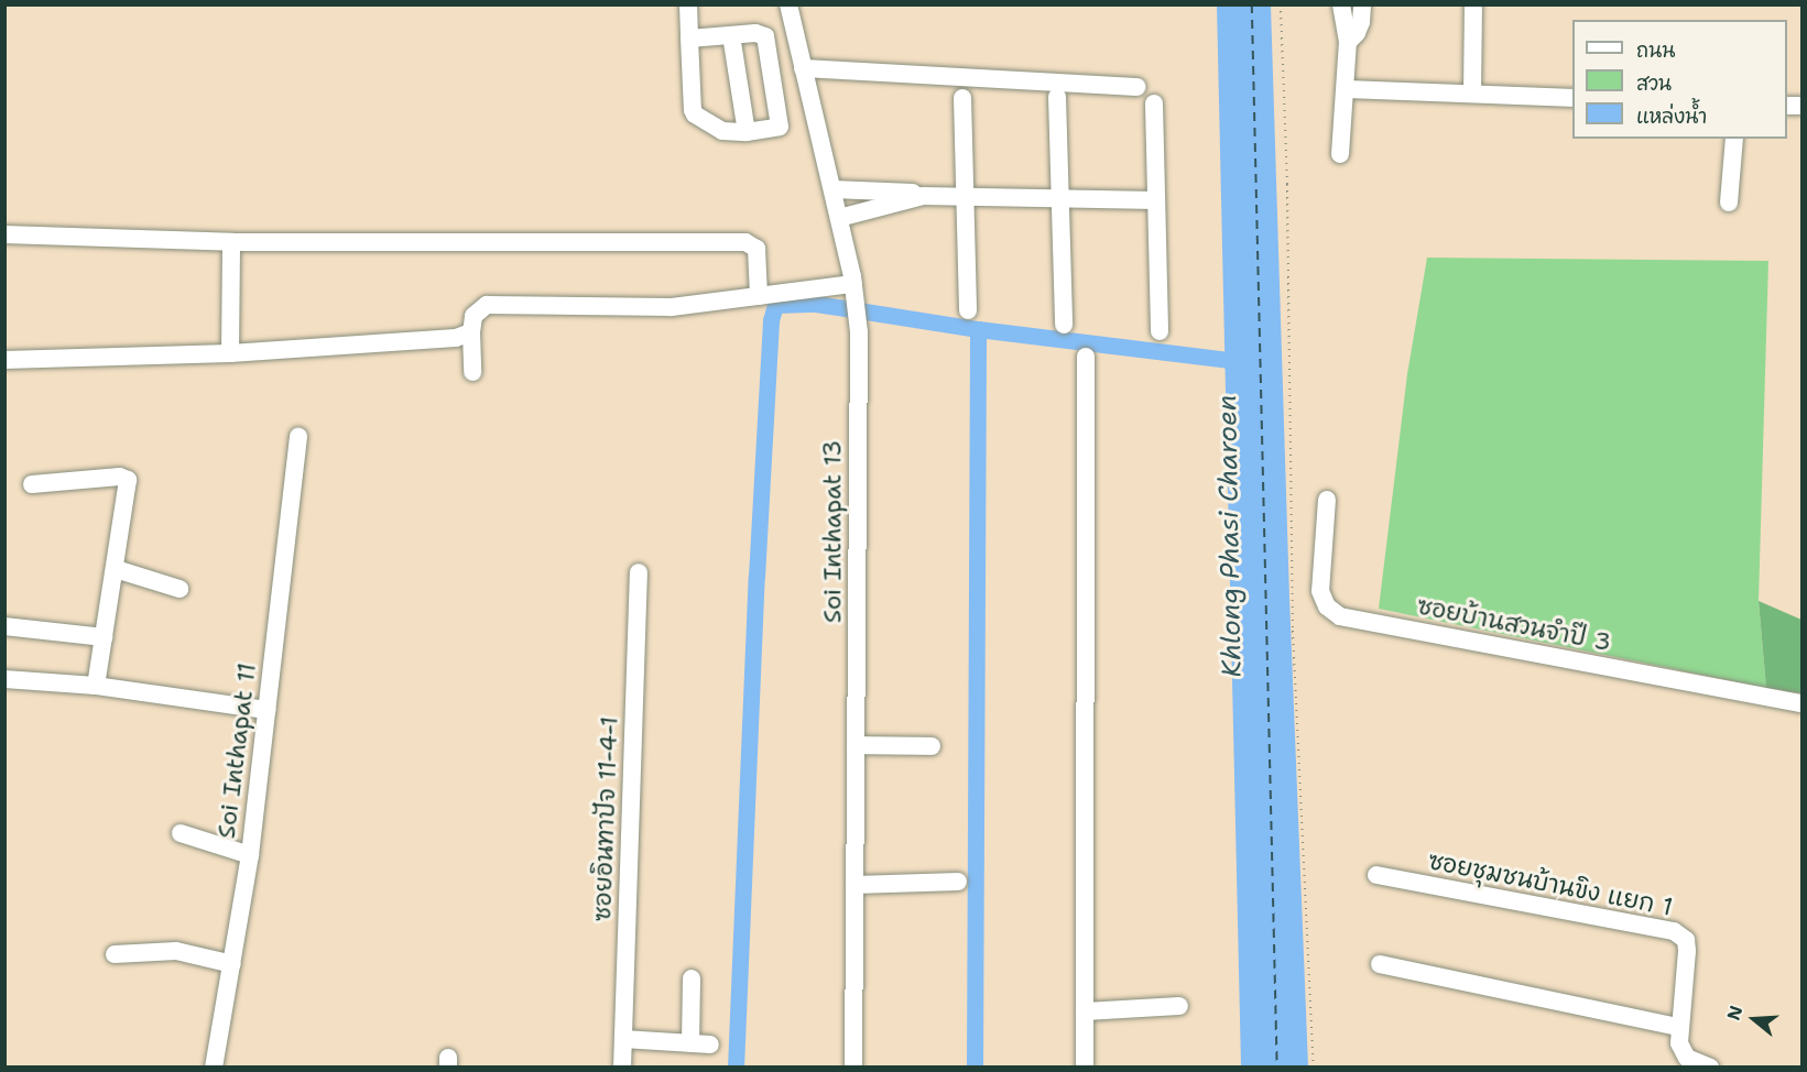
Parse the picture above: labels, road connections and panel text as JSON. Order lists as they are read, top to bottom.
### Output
{
  "streets": {
    "street": [
      "Soi Inthapat 13",
      "ซอยบ้านสวนจำปี 3",
      "Soi Inthapat 11",
      "ซอยอินทาปัจ 11-4-1",
      "ซอยชุมชนบ้านขิง แยก 1"
    ]
  },
  "water": ["Khlong Phasi Charoen"],
  "legend": ["ถนน", "สวน", "แหล่งน้ำ"],
  "north": "left"
}
